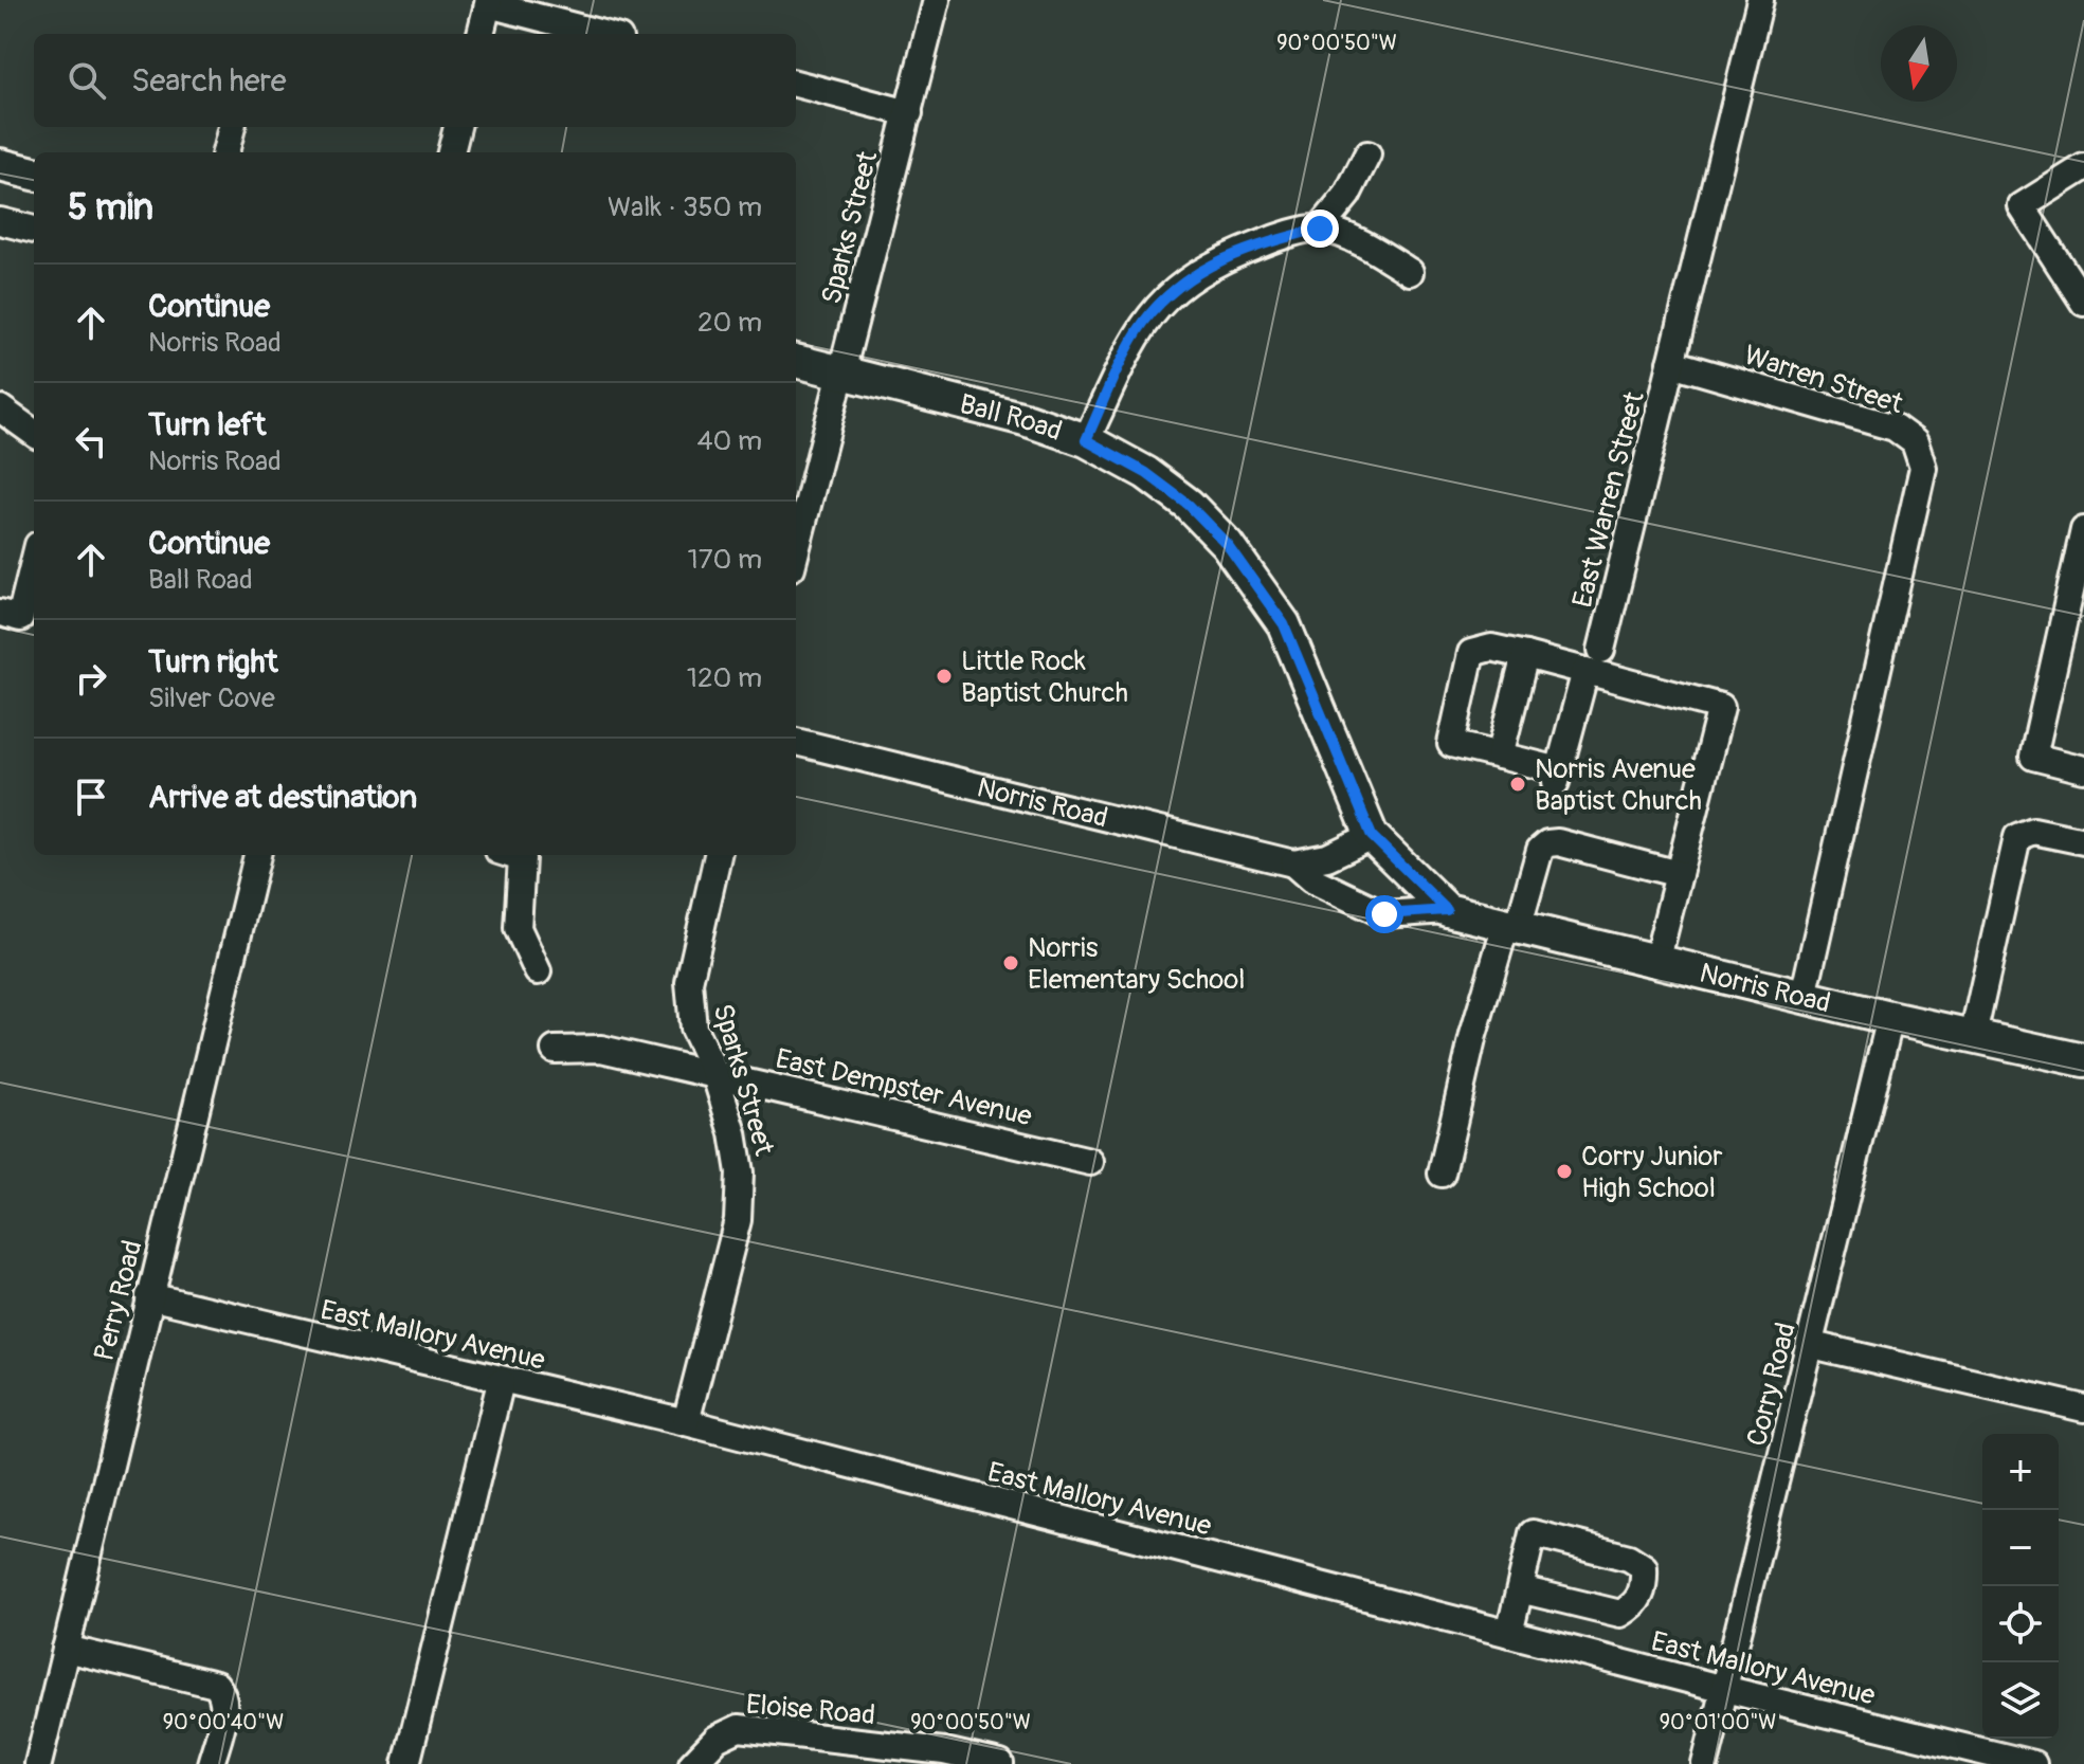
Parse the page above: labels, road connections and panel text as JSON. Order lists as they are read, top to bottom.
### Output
{
  "streets": {
    "main road": ["Ball Road", "Norris Road"],
    "street": [
      "Sparks Street",
      "Warren Street",
      "East Warren Street",
      "East Dempster Avenue",
      "Perry Road",
      "East Mallory Avenue",
      "Corry Road",
      "Eloise Road"
    ]
  },
  "crossings": [
    ["Sparks Street", "Ball Road"],
    ["Sparks Street", "East Dempster Avenue"],
    ["Sparks Street", "East Mallory Avenue"],
    ["Warren Street", "East Warren Street"],
    ["Warren Street", "Norris Road"],
    ["Ball Road", "Norris Road"],
    ["Norris Road", "Corry Road"],
    ["Perry Road", "East Mallory Avenue"],
    ["East Mallory Avenue", "Corry Road"]
  ],
  "places": [
    "Little Rock Baptist Church",
    "Norris Avenue Baptist Church",
    "Norris Elementary School",
    "Corry Junior High School"
  ],
  "north": "bottom",
  "page": {
    "search": "Search here",
    "heading": ["5 min", "Walk · 350 m"],
    "list": [
      ["Continue", "Norris Road", "20 m"],
      ["Turn left", "Norris Road", "40 m"],
      ["Continue", "Ball Road", "170 m"],
      ["Turn right", "Silver Cove", "120 m"],
      "Arrive at destination"
    ],
    "map_buttons": ["+", "−"]
  },
  "coordinates": ["90°00'50\"W", "90°00'40\"W", "90°01'00\"W"]
}
